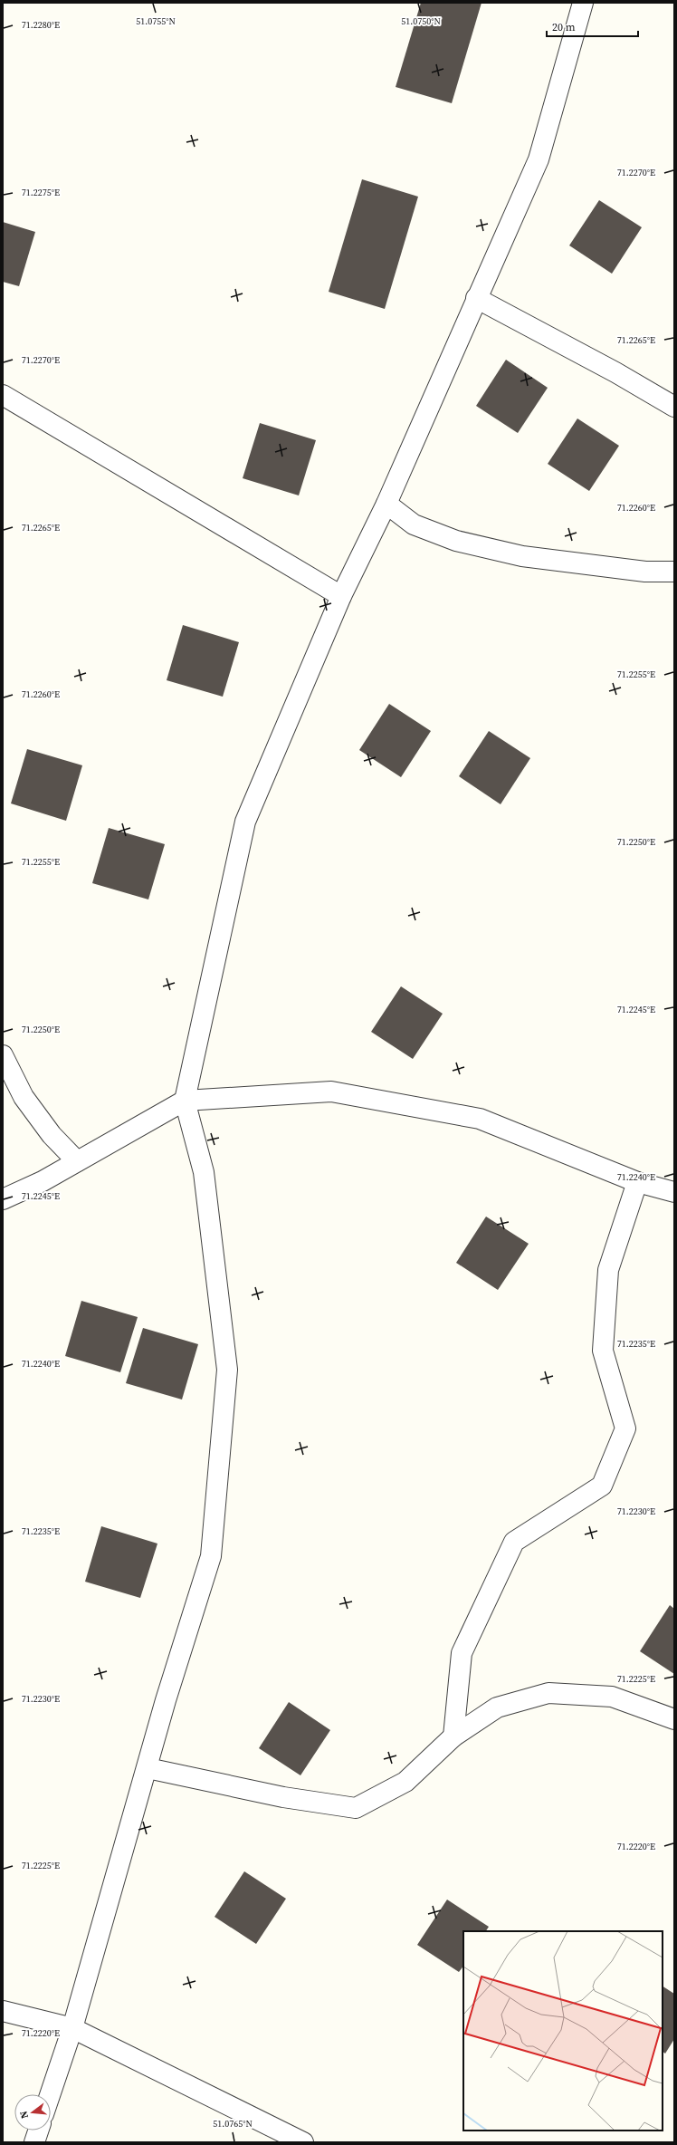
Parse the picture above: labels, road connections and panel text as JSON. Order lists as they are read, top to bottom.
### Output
{
  "scale_bar": "20 m",
  "north": "left",
  "coordinates": [
    "51.0755°N",
    "51.0750°N",
    "71.2280°E",
    "71.2270°E",
    "71.2275°E",
    "71.2265°E",
    "71.2260°E",
    "71.2255°E",
    "71.2250°E",
    "71.2245°E",
    "71.2240°E",
    "71.2235°E",
    "71.2230°E",
    "71.2225°E",
    "71.2220°E",
    "51.0765°N"
  ]
}
